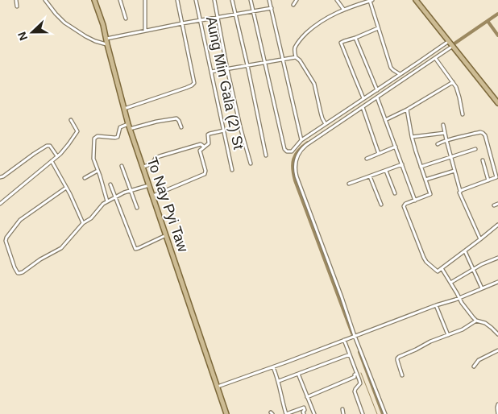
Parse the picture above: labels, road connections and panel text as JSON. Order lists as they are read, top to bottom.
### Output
{
  "streets": {
    "main road": ["To Nay Pyi Taw"],
    "street": ["Aung Min Gala (2) St"]
  },
  "north": "left"
}
